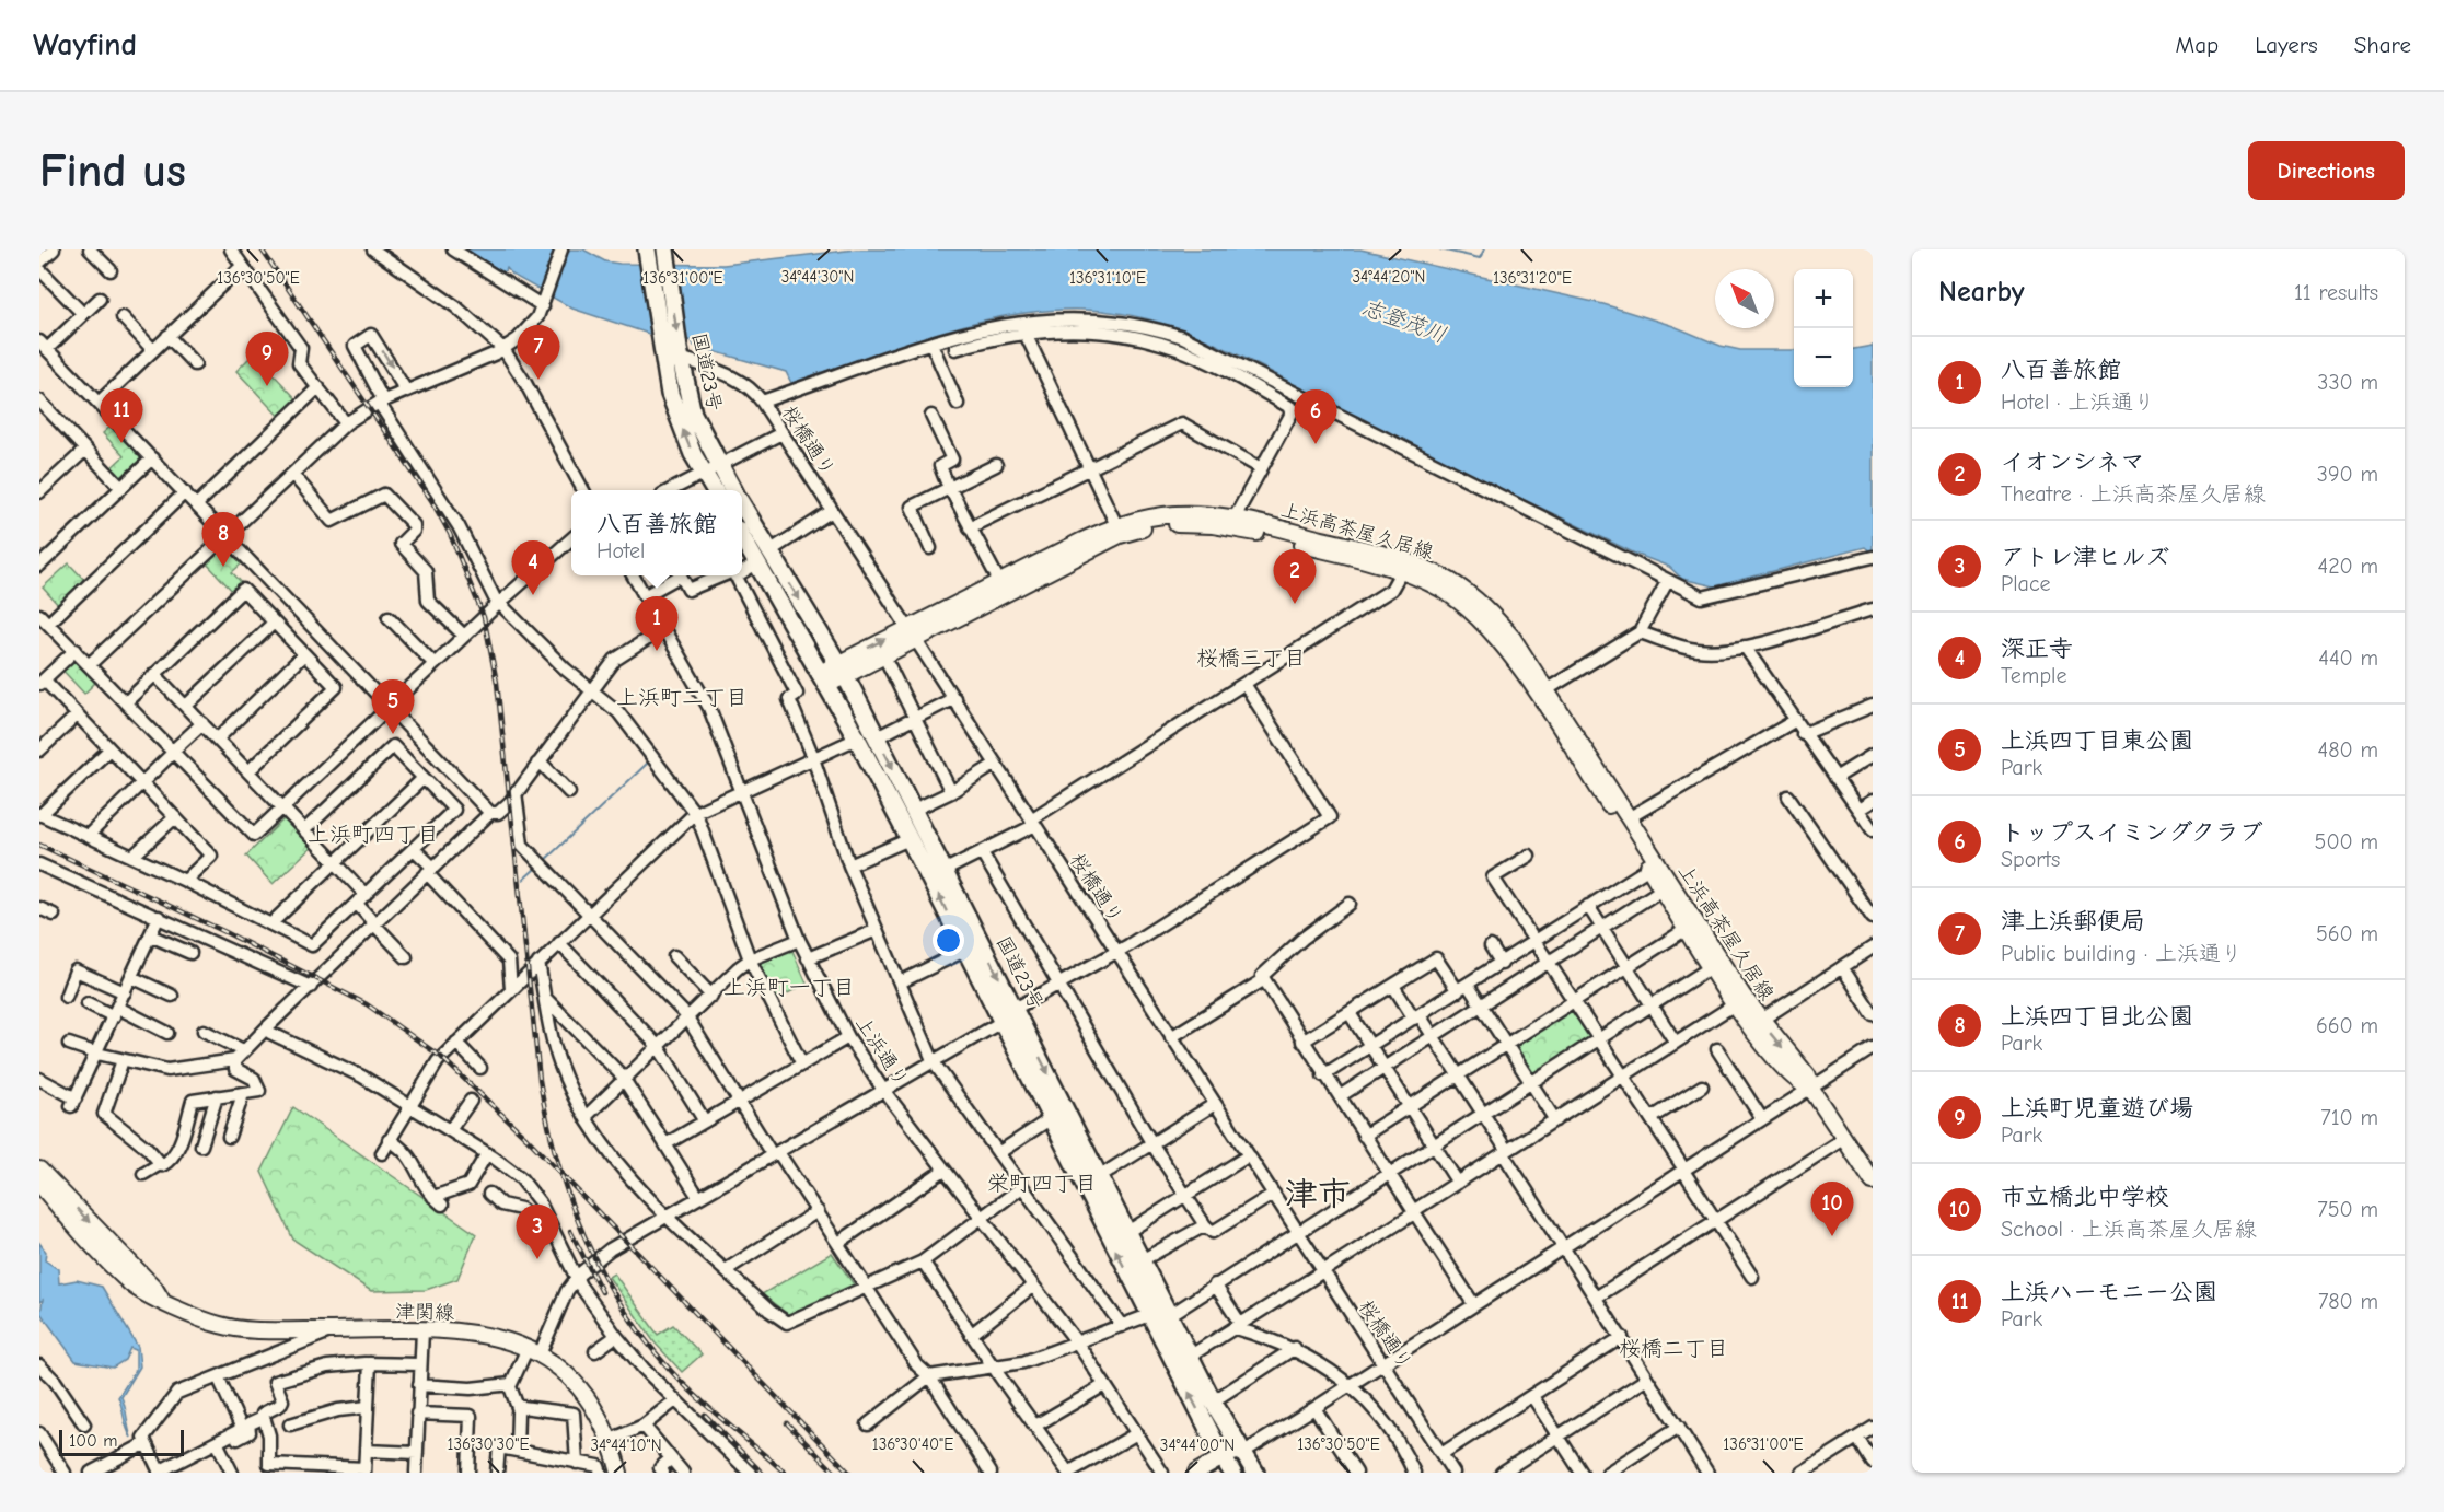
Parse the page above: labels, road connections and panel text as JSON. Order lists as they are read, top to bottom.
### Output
{
  "streets": {
    "highway": ["国道23号"],
    "main road": ["上浜高茶屋久居線", "津関線"],
    "street": ["桜橋通り", "上浜通り"]
  },
  "crossings": [
    ["国道23号", "桜橋通り"],
    ["国道23号", "上浜高茶屋久居線"],
    ["桜橋通り", "上浜高茶屋久居線"]
  ],
  "districts": [
    "桜橋三丁目",
    "上浜町二丁目",
    "上浜町四丁目",
    "上浜町一丁目",
    "栄町四丁目",
    "津市",
    "桜橋二丁目"
  ],
  "water": ["志登茂川"],
  "scale_bar": "100 m",
  "north": "top left",
  "page": {
    "header": "Wayfind",
    "nav": ["Map", "Layers", "Share"],
    "buttons": "Directions",
    "title": "Find us",
    "heading": ["Nearby", "11 results"],
    "map_buttons": ["+", "−"],
    "pins": [
      "7",
      "9",
      "11",
      "6",
      "8",
      "4",
      "2",
      "1",
      "5",
      "10",
      "3"
    ],
    "list": [
      {
        "mark": "1",
        "name": "八百善旅館",
        "note": "Hotel · 上浜通り",
        "value": "330 m"
      },
      {
        "mark": "2",
        "name": "イオンシネマ",
        "note": "Theatre · 上浜高茶屋久居線",
        "value": "390 m"
      },
      {
        "mark": "3",
        "name": "アトレ津ヒルズ",
        "note": "Place",
        "value": "420 m"
      },
      {
        "mark": "4",
        "name": "深正寺",
        "note": "Temple",
        "value": "440 m"
      },
      {
        "mark": "5",
        "name": "上浜四丁目東公園",
        "note": "Park",
        "value": "480 m"
      },
      {
        "mark": "6",
        "name": "トップスイミングクラブ",
        "note": "Sports",
        "value": "500 m"
      },
      {
        "mark": "7",
        "name": "津上浜郵便局",
        "note": "Public building · 上浜通り",
        "value": "560 m"
      },
      {
        "mark": "8",
        "name": "上浜四丁目北公園",
        "note": "Park",
        "value": "660 m"
      },
      {
        "mark": "9",
        "name": "上浜町児童遊び場",
        "note": "Park",
        "value": "710 m"
      },
      {
        "mark": "10",
        "name": "市立橋北中学校",
        "note": "School · 上浜高茶屋久居線",
        "value": "750 m"
      },
      {
        "mark": "11",
        "name": "上浜ハーモニー公園",
        "note": "Park",
        "value": "780 m"
      }
    ],
    "popup": ["八百善旅館", "Hotel"],
    "scale": "100 m"
  },
  "coordinates": [
    "34°44'30\"N",
    "34°44'20\"N",
    "136°31'00\"E",
    "136°30'50\"E",
    "136°31'10\"E",
    "136°31'20\"E",
    "136°30'30\"E",
    "136°30'40\"E",
    "34°44'10\"N",
    "34°44'00\"N"
  ]
}
